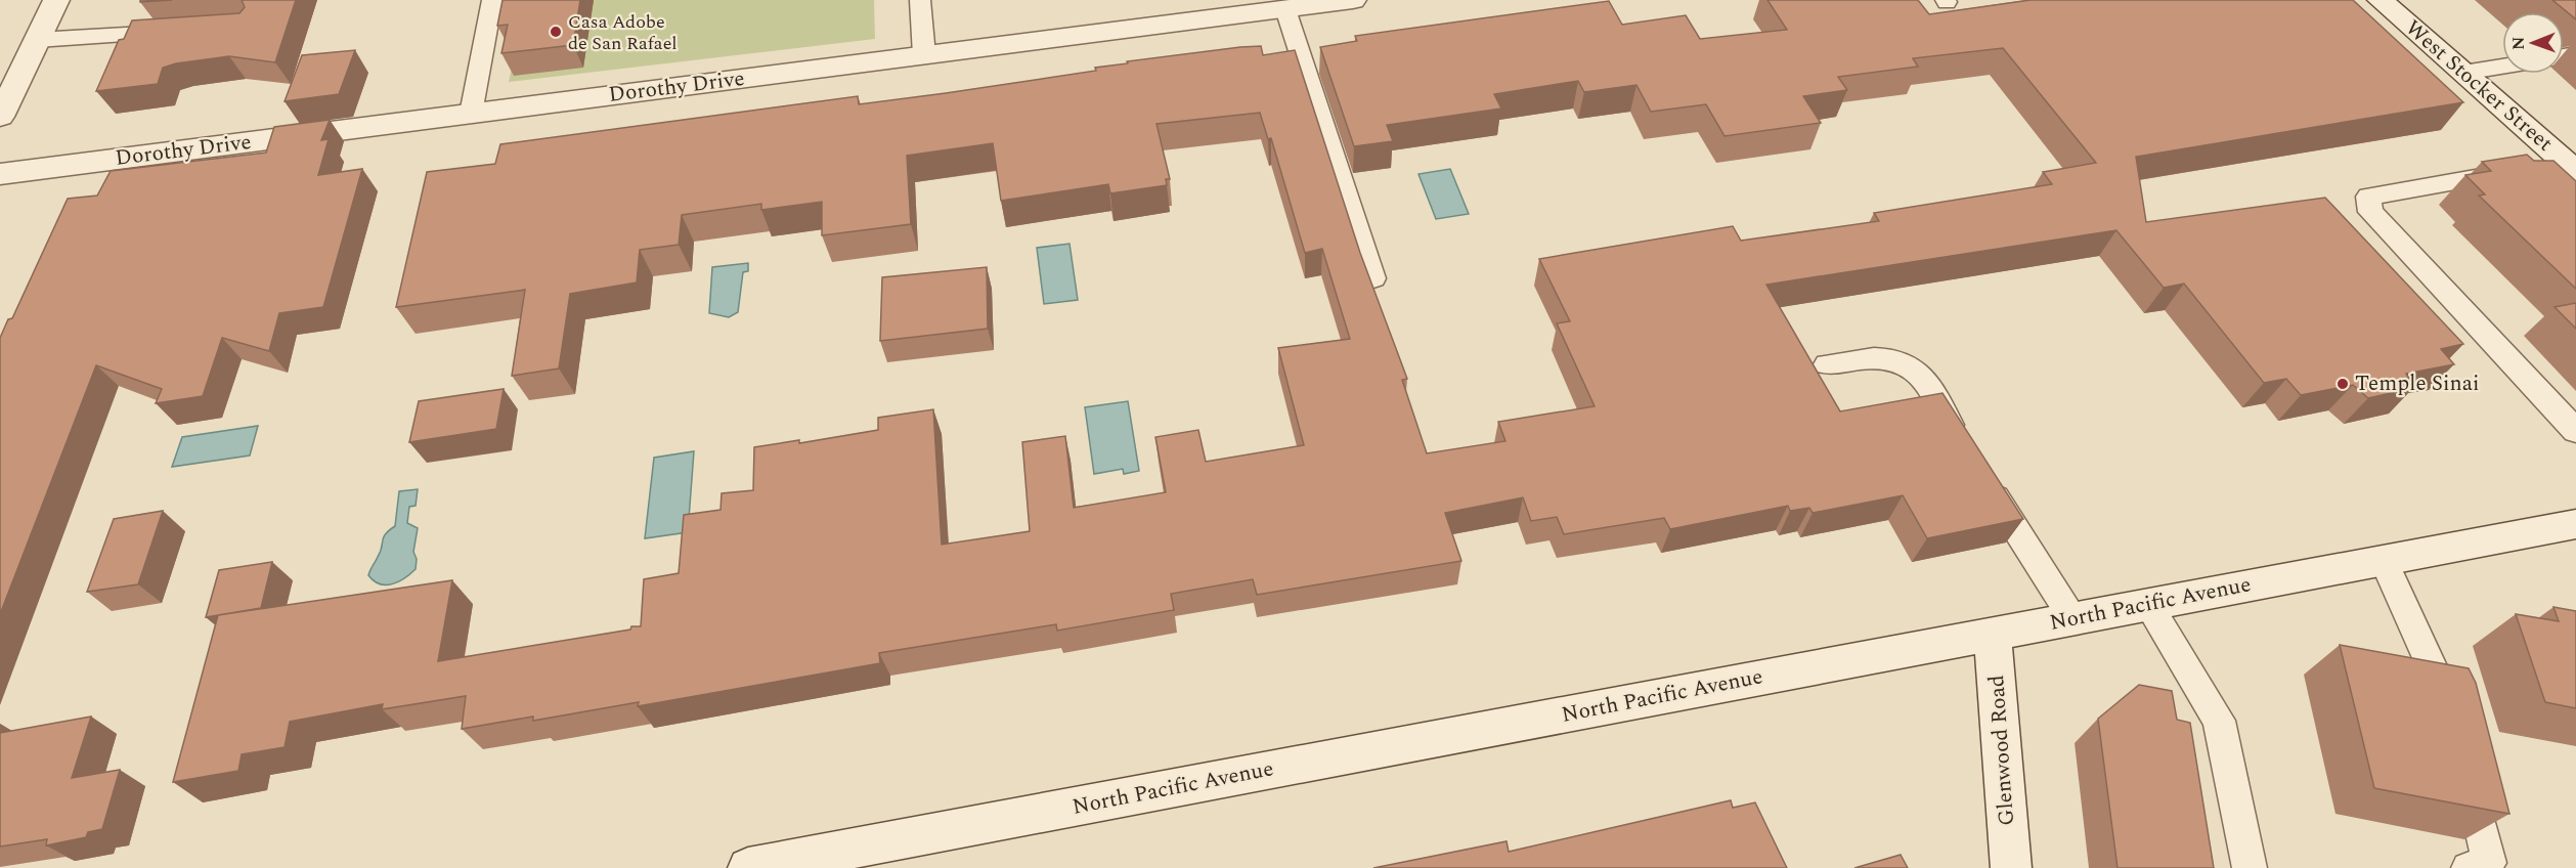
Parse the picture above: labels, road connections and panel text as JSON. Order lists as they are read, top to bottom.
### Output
{
  "streets": {
    "street": [
      "West Stocker Street",
      "Dorothy Drive",
      "North Pacific Avenue",
      "Glenwood Road"
    ]
  },
  "crossings": [
    ["North Pacific Avenue", "Glenwood Road"]
  ],
  "places": ["Casa Adobe de San Rafael", "Temple Sinai"],
  "north": "left"
}
